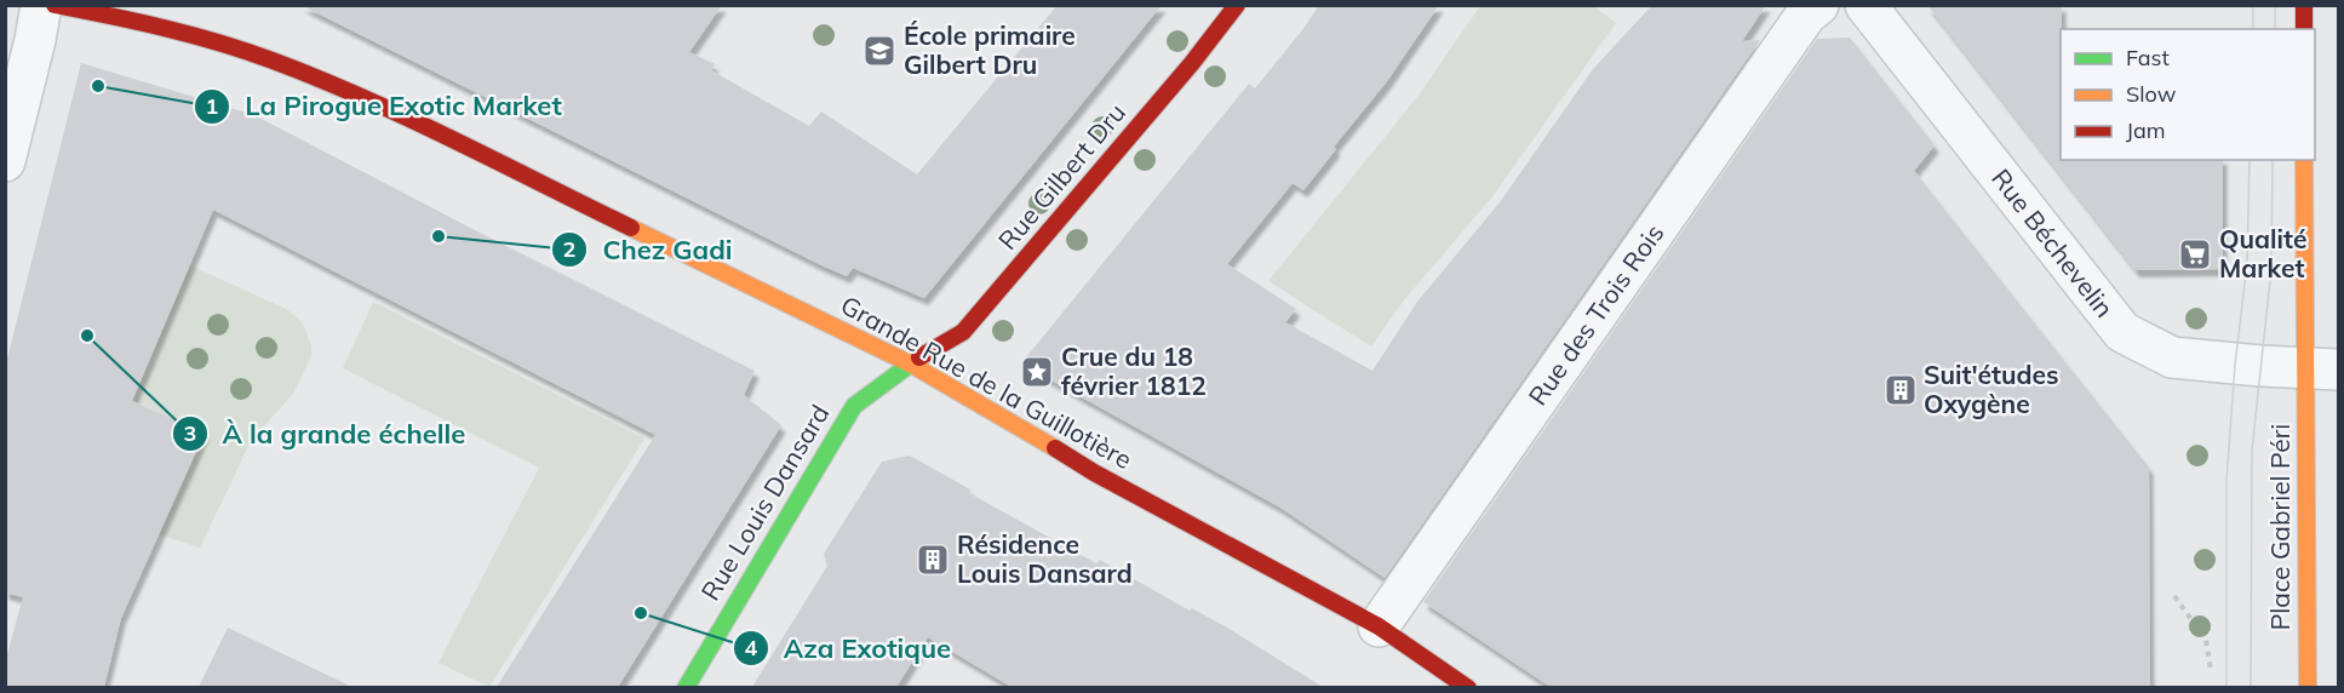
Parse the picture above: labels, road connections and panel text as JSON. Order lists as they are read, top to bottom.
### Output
{
  "streets": {
    "main road": [
      "Rue Gilbert Dru",
      "Grande Rue de la Guillotière",
      "Rue Louis Dansard",
      "Place Gabriel Péri"
    ],
    "street": ["Rue Béchevelin", "Rue des Trois Rois"]
  },
  "crossings": [
    ["Rue Gilbert Dru", "Grande Rue de la Guillotière"],
    ["Rue Gilbert Dru", "Rue Louis Dansard"],
    ["Rue Béchevelin", "Place Gabriel Péri"],
    ["Rue des Trois Rois", "Grande Rue de la Guillotière"],
    ["Grande Rue de la Guillotière", "Rue Louis Dansard"]
  ],
  "places": {
    "school or university": ["École primaire Gilbert Dru"],
    "other": [
      "La Pirogue Exotic Market",
      "Chez Gadi",
      "À la grande échelle",
      "Aza Exotique"
    ],
    "supermarket": ["Qualité Market"],
    "place": ["Crue du 18 février 1812"],
    "building": ["Suit'études Oxygène", "Résidence Louis Dansard"]
  },
  "legend": ["Fast", "Slow", "Jam"]
}
